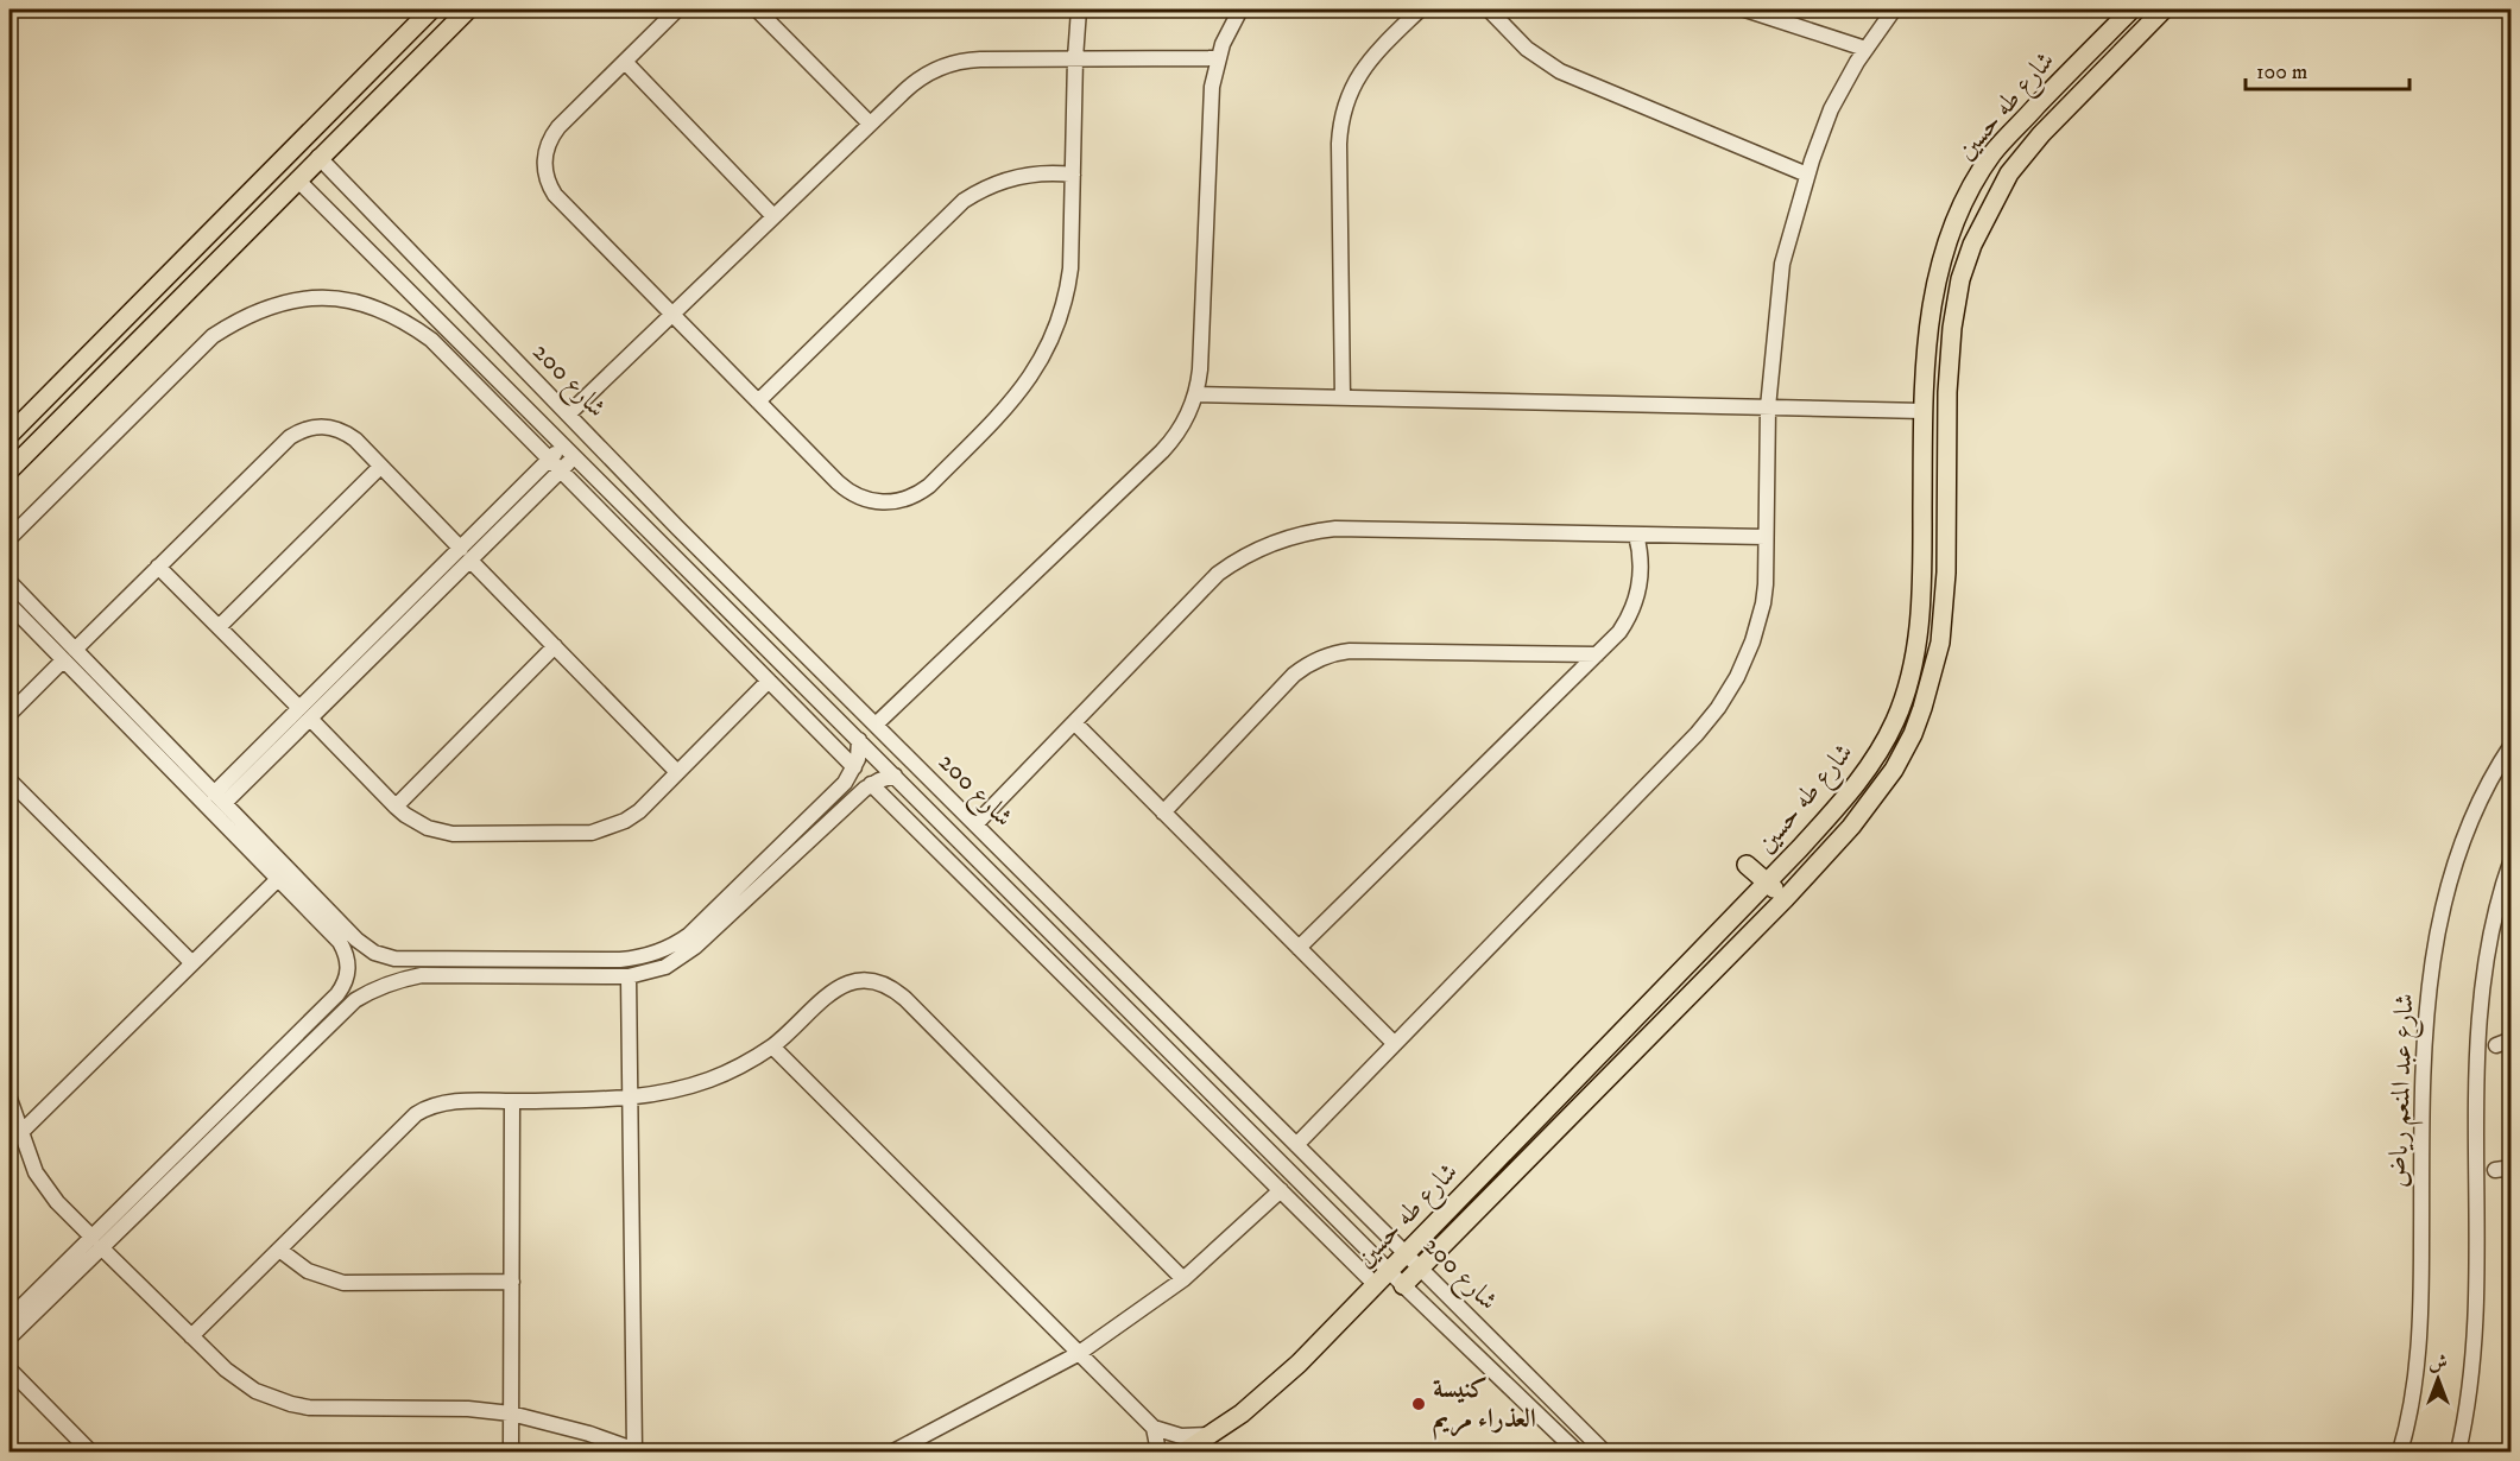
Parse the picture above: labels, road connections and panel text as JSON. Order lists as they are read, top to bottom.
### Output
{
  "streets": {
    "main road": ["شارع طه حسين"],
    "street": ["شارع 200", "شارع عبد المنعم رياض"]
  },
  "crossings": [
    ["شارع طه حسين", "شارع 200"]
  ],
  "places": ["كنيسة العذراء مريم"],
  "scale_bar": "100 m",
  "north": "top"
}
